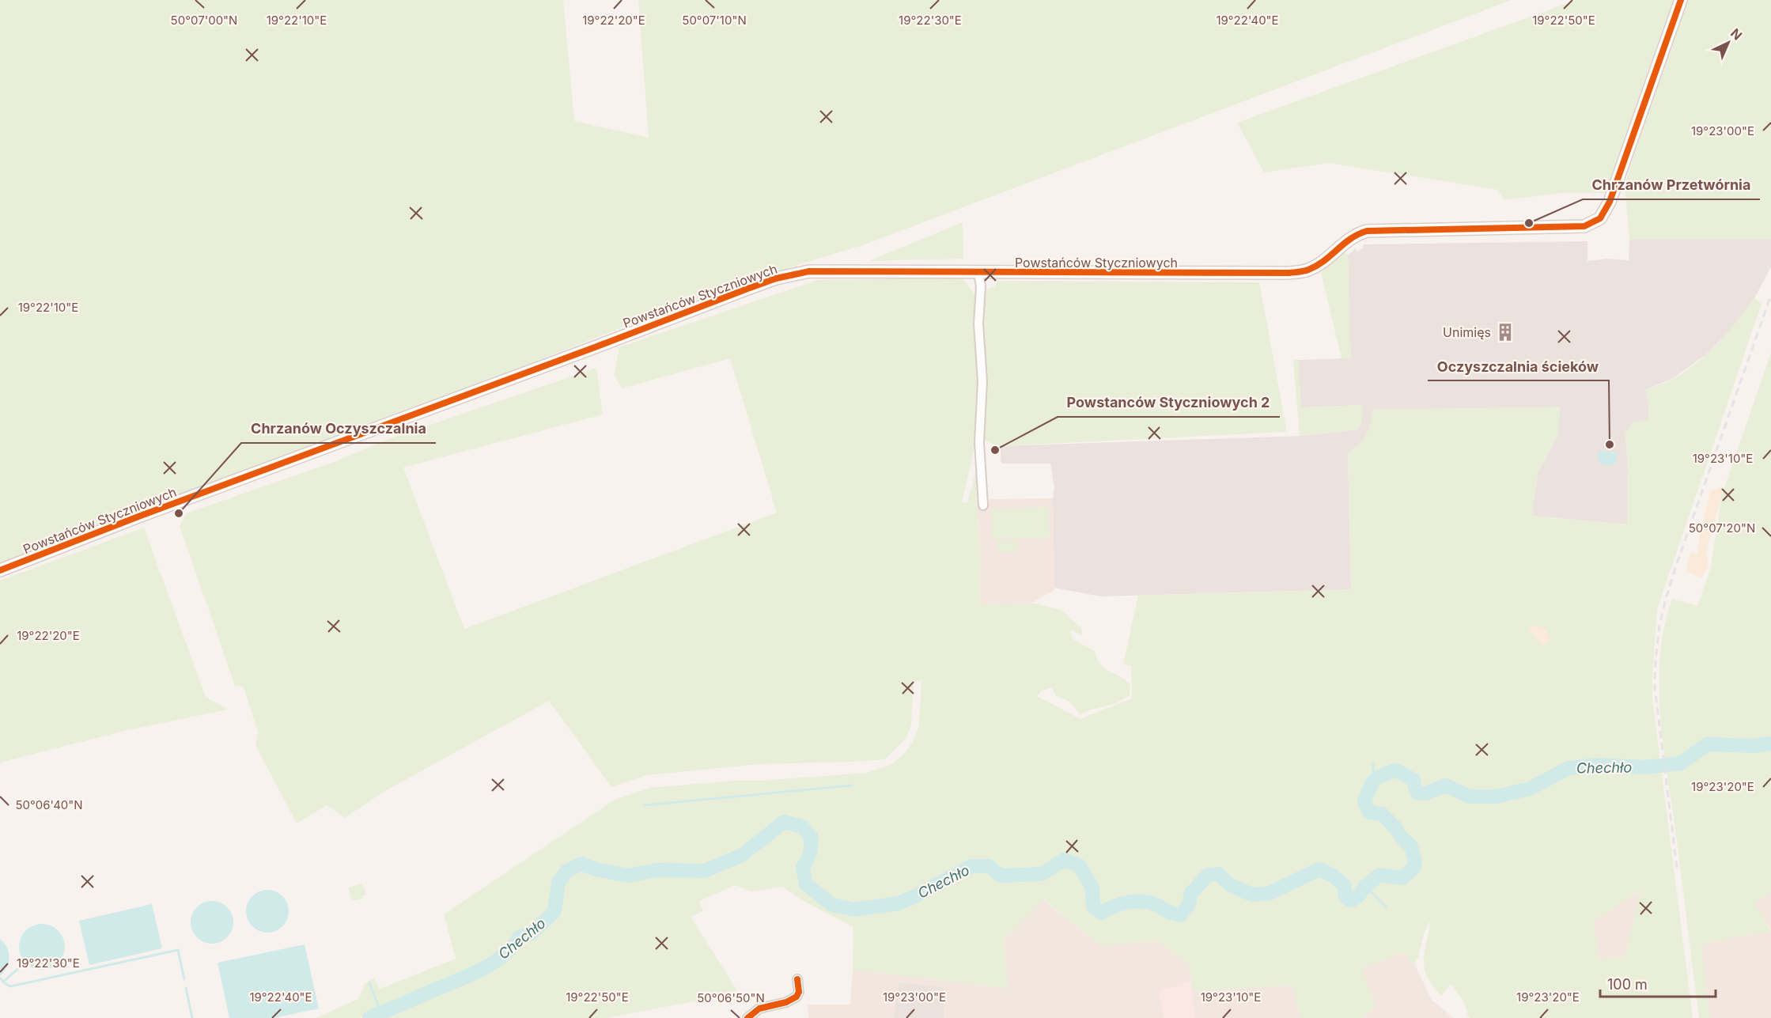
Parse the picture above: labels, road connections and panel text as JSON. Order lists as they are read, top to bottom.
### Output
{
  "streets": {
    "street": ["Powstańców Styczniowych"]
  },
  "water": ["Chechło"],
  "places": {
    "other": [
      "Chrzanów Przetwórnia",
      "Oczyszczalnia ścieków",
      "Powstanców Styczniowych 2",
      "Chrzanów Oczyszczalnia"
    ],
    "building": ["Unimięs"]
  },
  "scale_bar": "100 m",
  "north": "top right",
  "coordinates": [
    "50°07'00\"N",
    "50°07'10\"N",
    "19°22'10\"E",
    "19°22'20\"E",
    "19°22'30\"E",
    "19°22'40\"E",
    "19°22'50\"E",
    "19°23'00\"E",
    "19°23'10\"E",
    "50°07'20\"N",
    "19°23'20\"E",
    "50°06'40\"N",
    "50°06'50\"N"
  ]
}
